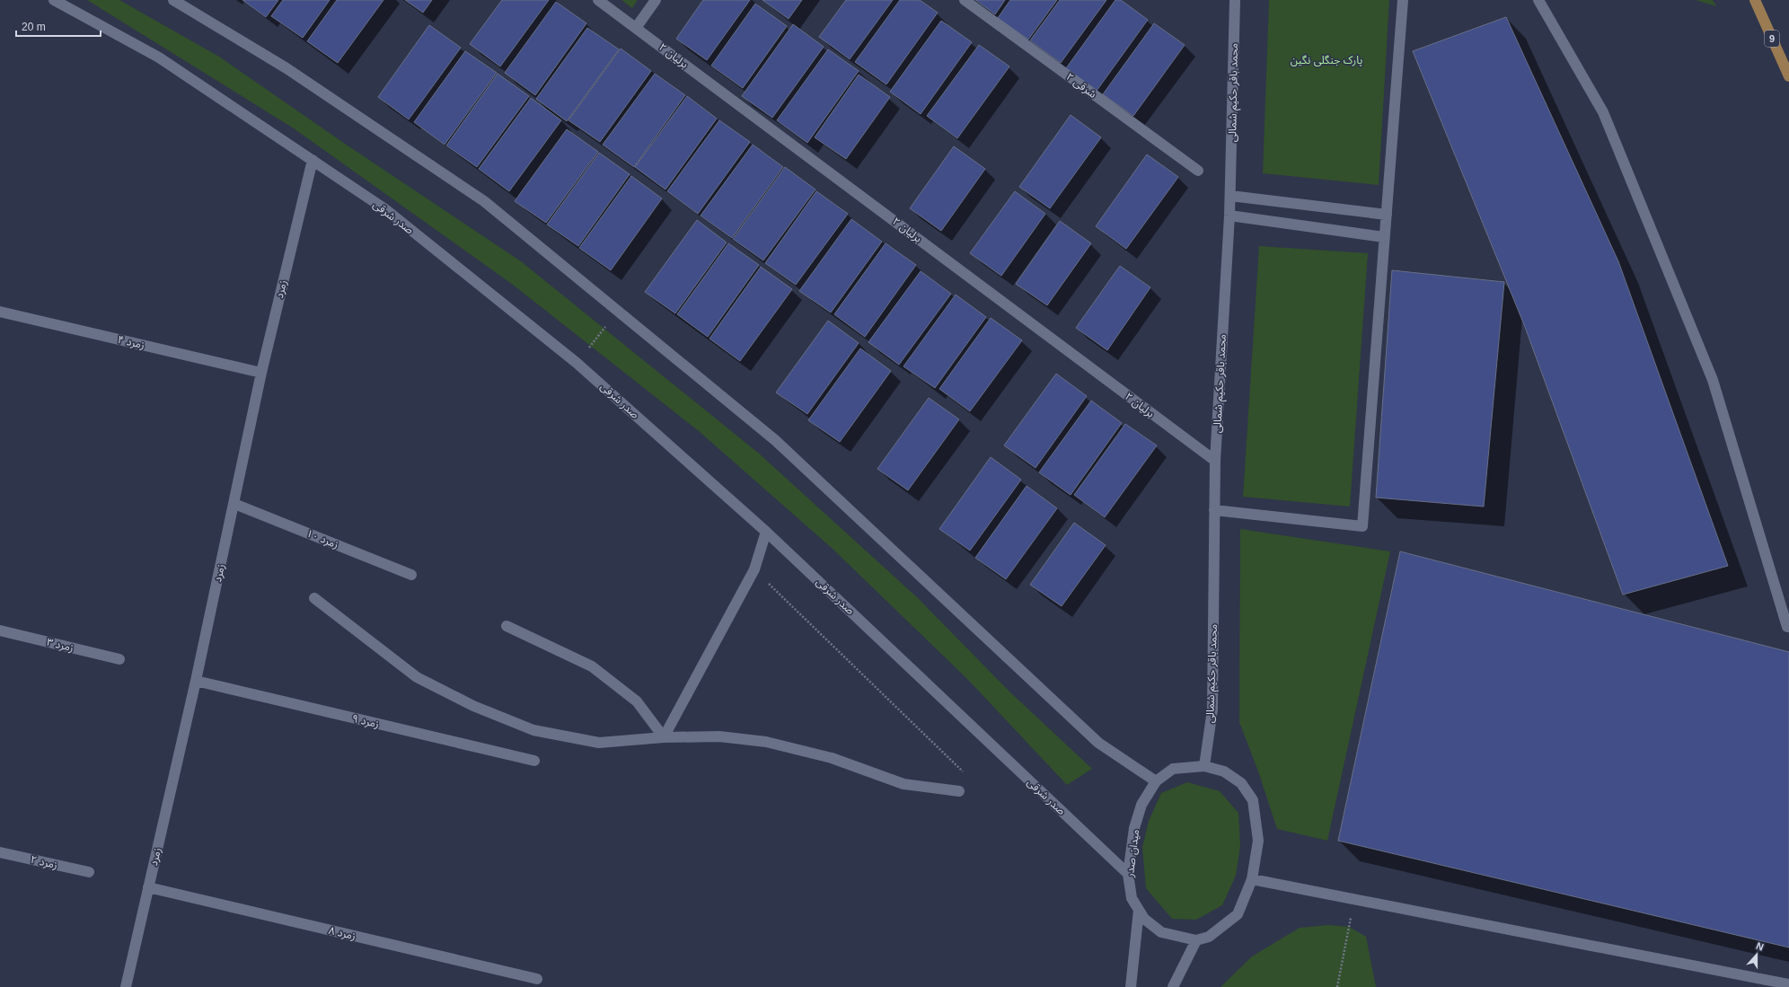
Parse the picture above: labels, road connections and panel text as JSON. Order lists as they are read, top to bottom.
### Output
{
  "streets": {
    "main road": ["9"],
    "street": [
      "برلیان ۲",
      "۲ شرقی",
      "محمد باقر حکیم شمالی",
      "صدر شرقی",
      "زمرد",
      "زمرد ۴",
      "زمرد ۱۰",
      "زمرد ۳",
      "زمرد ۹",
      "میدان صدر",
      "زمرد ۲",
      "زمرد ۸"
    ]
  },
  "crossings": [
    ["برلیان ۲", "محمد باقر حکیم شمالی"],
    ["محمد باقر حکیم شمالی", "میدان صدر"],
    ["صدر شرقی", "زمرد"],
    ["صدر شرقی", "میدان صدر"],
    ["زمرد", "زمرد ۴"],
    ["زمرد", "زمرد ۱۰"],
    ["زمرد", "زمرد ۹"],
    ["زمرد", "زمرد ۸"]
  ],
  "parks": ["پارک جنگلی نگین"],
  "scale_bar": "20 m",
  "north": "top"
}
